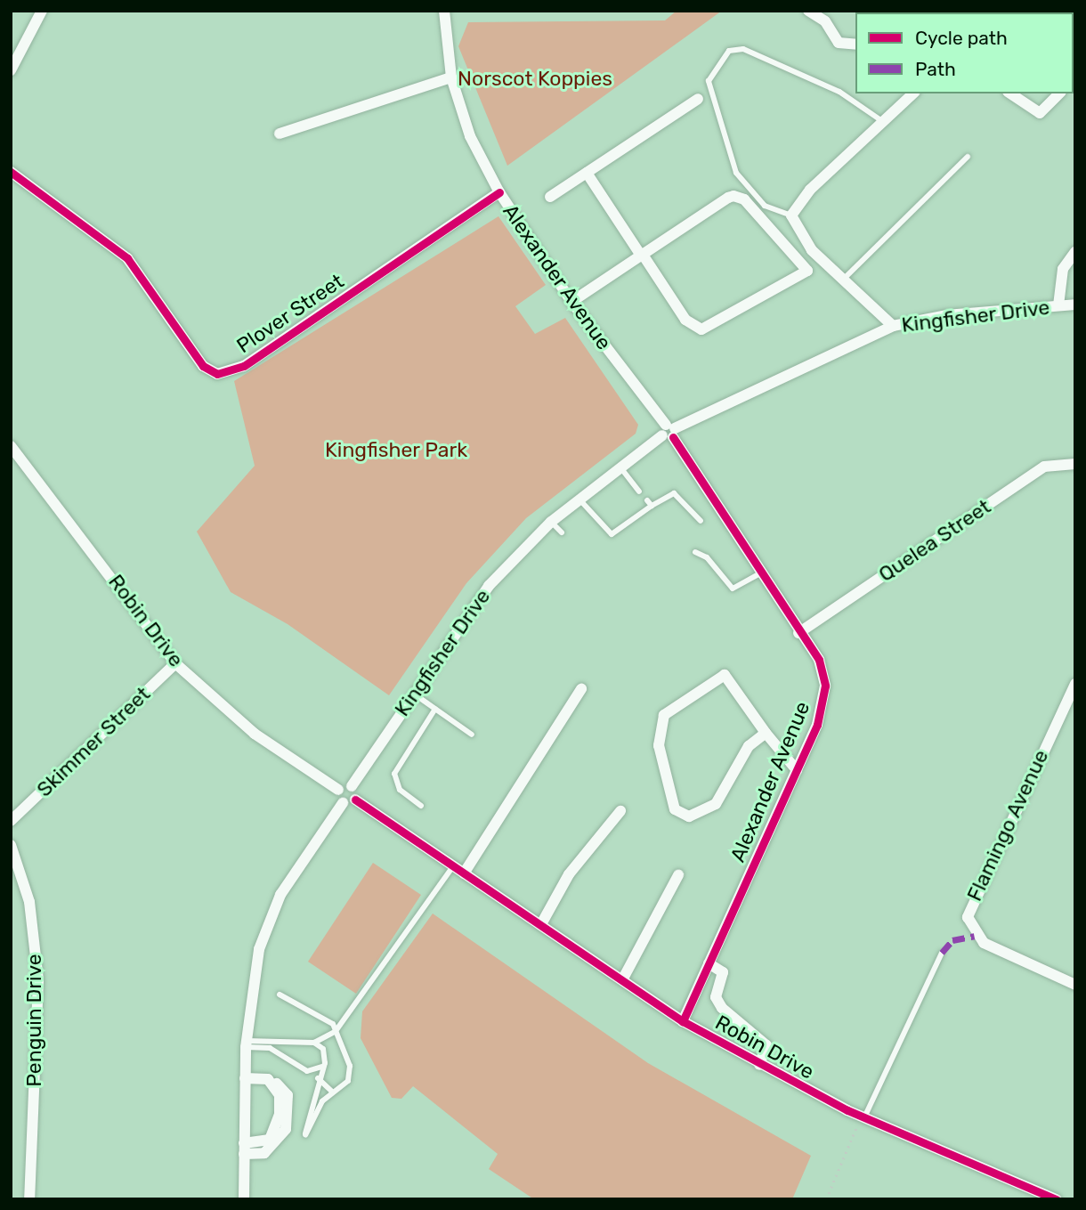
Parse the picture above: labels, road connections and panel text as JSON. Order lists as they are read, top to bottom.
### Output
{
  "streets": {
    "street": [
      "Alexander Avenue",
      "Plover Street",
      "Kingfisher Drive",
      "Quelea Street",
      "Robin Drive",
      "Skimmer Street",
      "Flamingo Avenue",
      "Penguin Drive"
    ]
  },
  "crossings": [
    ["Alexander Avenue", "Plover Street"],
    ["Alexander Avenue", "Kingfisher Drive"],
    ["Alexander Avenue", "Quelea Street"],
    ["Alexander Avenue", "Robin Drive"],
    ["Robin Drive", "Skimmer Street"]
  ],
  "parks": ["Norscot Koppies", "Kingfisher Park"],
  "legend": ["Cycle path", "Path"]
}
